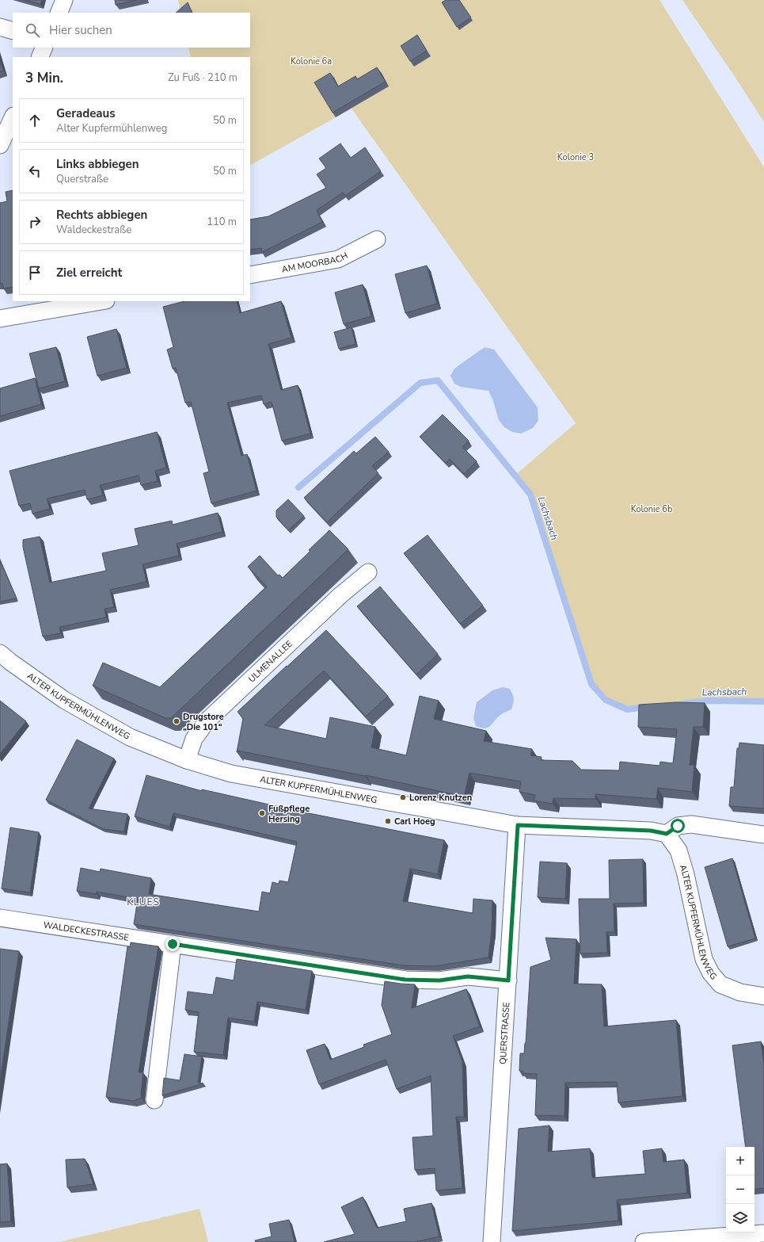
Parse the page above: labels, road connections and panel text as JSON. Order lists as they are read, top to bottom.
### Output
{
  "streets": {
    "street": [
      "AM MOORBACH",
      "ULMENALLEE",
      "ALTER KUPFERMÜHLENWEG",
      "WALDECKESTRASSE",
      "QUERSTRASSE"
    ]
  },
  "crossings": [
    ["ULMENALLEE", "ALTER KUPFERMÜHLENWEG"],
    ["ALTER KUPFERMÜHLENWEG", "QUERSTRASSE"],
    ["WALDECKESTRASSE", "QUERSTRASSE"]
  ],
  "districts": ["KLUES"],
  "water": ["Lachsbach"],
  "parks": ["Kolonie 6a", "Kolonie 3", "Kolonie 6b"],
  "places": [
    "Drugstore „Die 101“",
    "Lorenz Knutzen",
    "Fußpflege Hersing",
    "Carl Hoeg"
  ],
  "page": {
    "search": "Hier suchen",
    "heading": ["3 Min.", "Zu Fuß · 210 m"],
    "list": [
      ["Geradeaus", "Alter Kupfermühlenweg", "50 m"],
      ["Links abbiegen", "Querstraße", "50 m"],
      ["Rechts abbiegen", "Waldeckestraße", "110 m"],
      "Ziel erreicht"
    ],
    "map_buttons": ["+", "−"]
  }
}
